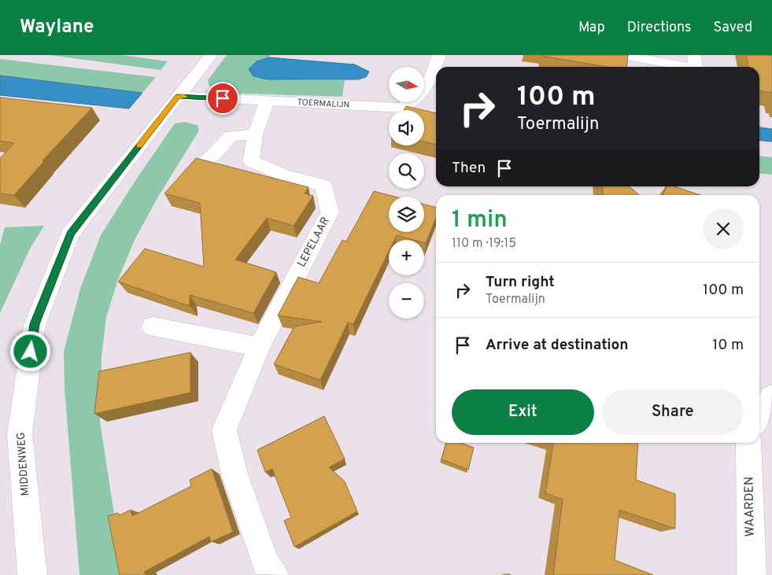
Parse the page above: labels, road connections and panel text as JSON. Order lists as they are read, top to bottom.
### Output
{
  "streets": {
    "street": [
      "TOERMALIJN",
      "LEPELAAR",
      "MIDDENWEG",
      "WAARDEN"
    ]
  },
  "crossings": [
    ["TOERMALIJN", "LEPELAAR"],
    ["TOERMALIJN", "MIDDENWEG"]
  ],
  "north": "right",
  "page": {
    "header": "Waylane",
    "nav": ["Map", "Directions", "Saved"],
    "map_buttons": ["+", "−"],
    "turn": ["100 m", "Toermalijn"],
    "then": "Then",
    "heading": ["1 min", "110 m · 19:15"],
    "list": [
      {
        "name": "Turn right",
        "note": "Toermalijn",
        "value": "100 m"
      },
      {
        "name": "Arrive at destination",
        "value": "10 m"
      }
    ],
    "buttons": ["Exit", "Share"]
  }
}
